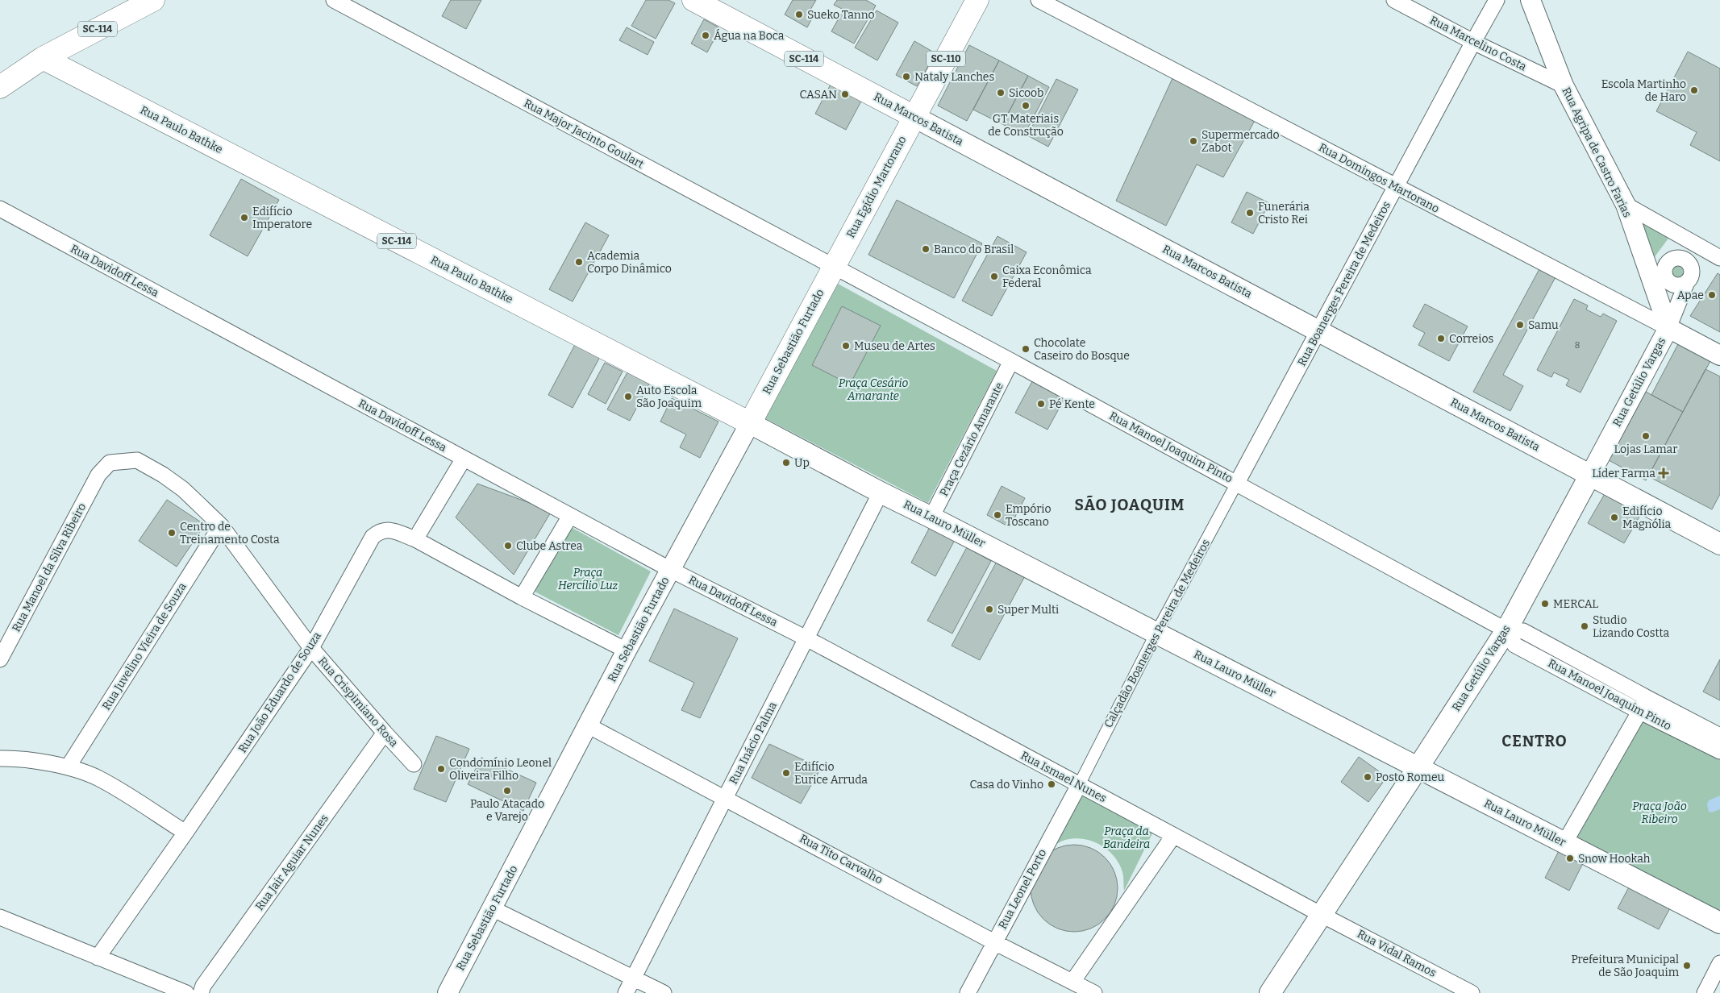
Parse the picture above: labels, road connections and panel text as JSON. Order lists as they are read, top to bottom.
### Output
{
  "streets": {
    "main road": [
      "SC-114",
      "SC-110",
      "Rua Marcos Batista",
      "Rua Paulo Bathke",
      "Rua Egídio Martorano",
      "Rua Sebastião Furtado",
      "Rua Getúlio Vargas",
      "Rua Lauro Müller"
    ],
    "street": [
      "Rua Marcelino Costa",
      "Rua Major Jacinto Goulart",
      "Rua Agripa de Castro Farias",
      "Rua Domingos Martorano",
      "Rua Davidoff Lessa",
      "Rua Boanerges Pereira de Medeiros",
      "Praça Cezário Amarante",
      "Rua Manoel Joaquim Pinto",
      "Rua Manoel da Silva Ribeiro",
      "Calçadão Boanerges Pereira de Medeiros",
      "Rua Juvelino Vieira de Souza",
      "Rua João Eduardo de Souza",
      "Rua Crispimiano Rosa",
      "Rua Inácio Palma",
      "Rua Ismael Nunes",
      "Rua Tito Carvalho",
      "Rua Jair Aguiar Nunes",
      "Rua Leonel Porto",
      "Rua Vidal Ramos"
    ]
  },
  "crossings": [
    ["SC-114", "Rua Paulo Bathke"],
    ["Rua Marcelino Costa", "Rua Agripa de Castro Farias"],
    ["Rua Marcelino Costa", "Rua Boanerges Pereira de Medeiros"],
    ["Rua Marcos Batista", "Rua Egídio Martorano"],
    ["Rua Marcos Batista", "Rua Boanerges Pereira de Medeiros"],
    ["Rua Marcos Batista", "Rua Getúlio Vargas"],
    ["Rua Paulo Bathke", "Rua Sebastião Furtado"],
    ["Rua Paulo Bathke", "Rua Lauro Müller"],
    ["Rua Major Jacinto Goulart", "Rua Egídio Martorano"],
    ["Rua Major Jacinto Goulart", "Rua Sebastião Furtado"],
    ["Rua Major Jacinto Goulart", "Rua Manoel Joaquim Pinto"],
    ["Rua Agripa de Castro Farias", "Rua Domingos Martorano"],
    ["Rua Agripa de Castro Farias", "Rua Getúlio Vargas"],
    ["Rua Domingos Martorano", "Rua Boanerges Pereira de Medeiros"],
    ["Rua Domingos Martorano", "Rua Getúlio Vargas"],
    ["Rua Egídio Martorano", "Rua Sebastião Furtado"],
    ["Rua Egídio Martorano", "Rua Manoel Joaquim Pinto"],
    ["Rua Davidoff Lessa", "Rua Sebastião Furtado"],
    ["Rua Davidoff Lessa", "Rua Inácio Palma"],
    ["Rua Davidoff Lessa", "Rua Ismael Nunes"],
    ["Rua Boanerges Pereira de Medeiros", "Rua Manoel Joaquim Pinto"],
    ["Rua Boanerges Pereira de Medeiros", "Calçadão Boanerges Pereira de Medeiros"],
    ["Rua Sebastião Furtado", "Rua Manoel Joaquim Pinto"],
    ["Rua Sebastião Furtado", "Rua Lauro Müller"],
    ["Rua Sebastião Furtado", "Rua Tito Carvalho"],
    ["Rua Getúlio Vargas", "Rua Manoel Joaquim Pinto"],
    ["Rua Getúlio Vargas", "Rua Lauro Müller"],
    ["Rua Getúlio Vargas", "Rua Ismael Nunes"],
    ["Rua Getúlio Vargas", "Rua Vidal Ramos"],
    ["Praça Cezário Amarante", "Rua Manoel Joaquim Pinto"],
    ["Praça Cezário Amarante", "Rua Lauro Müller"],
    ["Rua Manoel Joaquim Pinto", "Calçadão Boanerges Pereira de Medeiros"],
    ["Rua Lauro Müller", "Calçadão Boanerges Pereira de Medeiros"],
    ["Rua Lauro Müller", "Rua Inácio Palma"],
    ["Rua Manoel da Silva Ribeiro", "Rua Crispimiano Rosa"],
    ["Calçadão Boanerges Pereira de Medeiros", "Rua Ismael Nunes"],
    ["Calçadão Boanerges Pereira de Medeiros", "Rua Leonel Porto"],
    ["Rua Juvelino Vieira de Souza", "Rua Crispimiano Rosa"],
    ["Rua João Eduardo de Souza", "Rua Crispimiano Rosa"],
    ["Rua Crispimiano Rosa", "Rua Jair Aguiar Nunes"],
    ["Rua Inácio Palma", "Rua Ismael Nunes"],
    ["Rua Inácio Palma", "Rua Tito Carvalho"],
    ["Rua Ismael Nunes", "Rua Leonel Porto"],
    ["Rua Ismael Nunes", "Rua Vidal Ramos"],
    ["Rua Tito Carvalho", "Rua Leonel Porto"]
  ],
  "districts": ["SÃO JOAQUIM", "CENTRO"],
  "parks": [
    "Praça Cesário Amarante",
    "Praça Hercílio Luz",
    "Praça João Ribeiro",
    "Praça da Bandeira"
  ],
  "places": {
    "other": [
      "Sueko Tanno",
      "Água na Boca",
      "Nataly Lanches",
      "Escola Martinho de Haro",
      "Sicoob",
      "CASAN",
      "GT Materiais de Construção",
      "Supermercado Zabot",
      "Funerária Cristo Rei",
      "Edifício Imperatore",
      "Banco do Brasil",
      "Academia Corpo Dinâmico",
      "Caixa Econômica Federal",
      "Apae",
      "Samu",
      "Correios",
      "Museu de Artes",
      "Chocolate Caseiro do Bosque",
      "Auto Escola São Joaquim",
      "Pé Kente",
      "Lojas Lamar",
      "Up",
      "Empório Toscano",
      "Edifício Magnólia",
      "Centro de Treinamento Costa",
      "Clube Astrea",
      "MERCAL",
      "Super Multi",
      "Studio Lizando Costta",
      "Condomínio Leonel Oliveira Filho",
      "Edifício Eurice Arruda",
      "Posto Romeu",
      "Casa do Vinho",
      "Paulo Atacado e Varejo",
      "Snow Hookah",
      "Prefeitura Municipal de São Joaquim"
    ],
    "health": ["Líder Farma"]
  },
  "house_numbers": ["8"]
}
